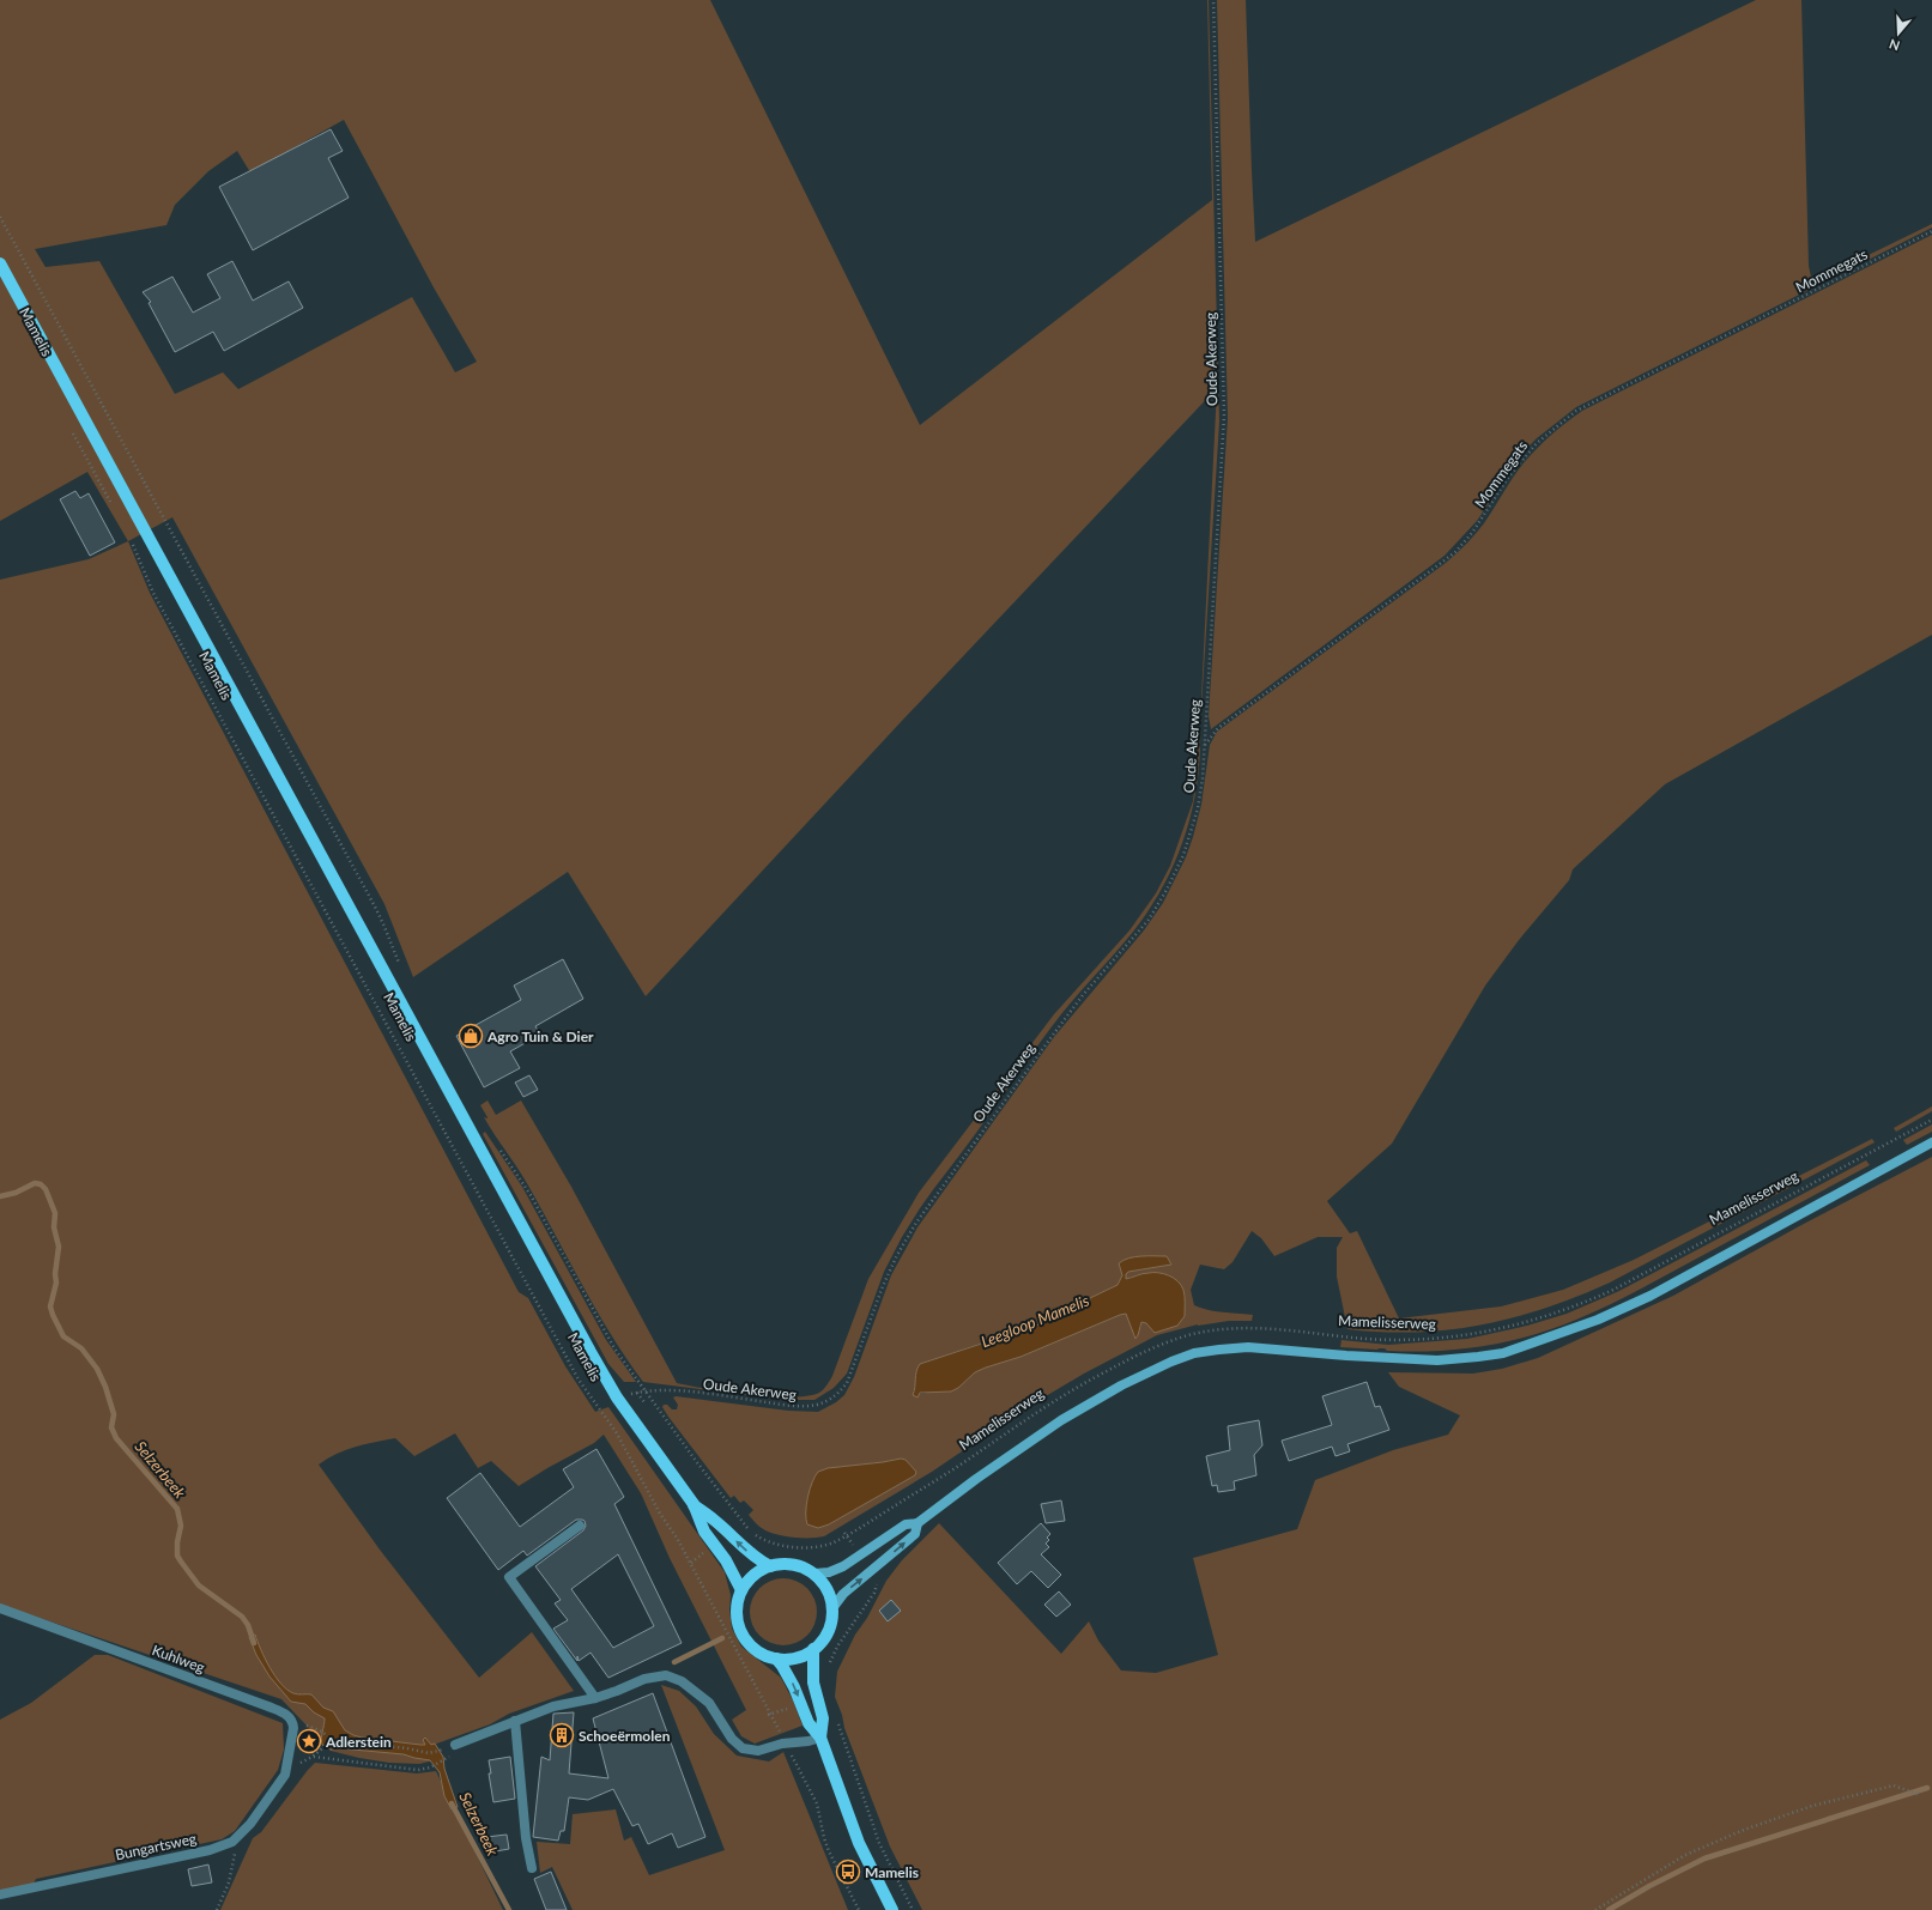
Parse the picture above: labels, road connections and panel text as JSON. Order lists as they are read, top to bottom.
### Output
{
  "streets": {
    "main road": ["Mamelis"],
    "street": ["Kuhlweg", "Bungartsweg"],
    "path": ["Mommegats", "Oude Akerweg", "Mamelisserweg"]
  },
  "crossings": [
    ["Mommegats", "Oude Akerweg"],
    ["Oude Akerweg", "Mamelisserweg"],
    ["Kuhlweg", "Bungartsweg"]
  ],
  "water": ["Leegloop Mamelis", "Selzerbeek"],
  "places": {
    "shop": ["Agro Tuin & Dier"],
    "building": ["Schoeërmolen"],
    "place": ["Adlerstein"],
    "bus stop": ["Mamelis"]
  },
  "north": "bottom"
}
